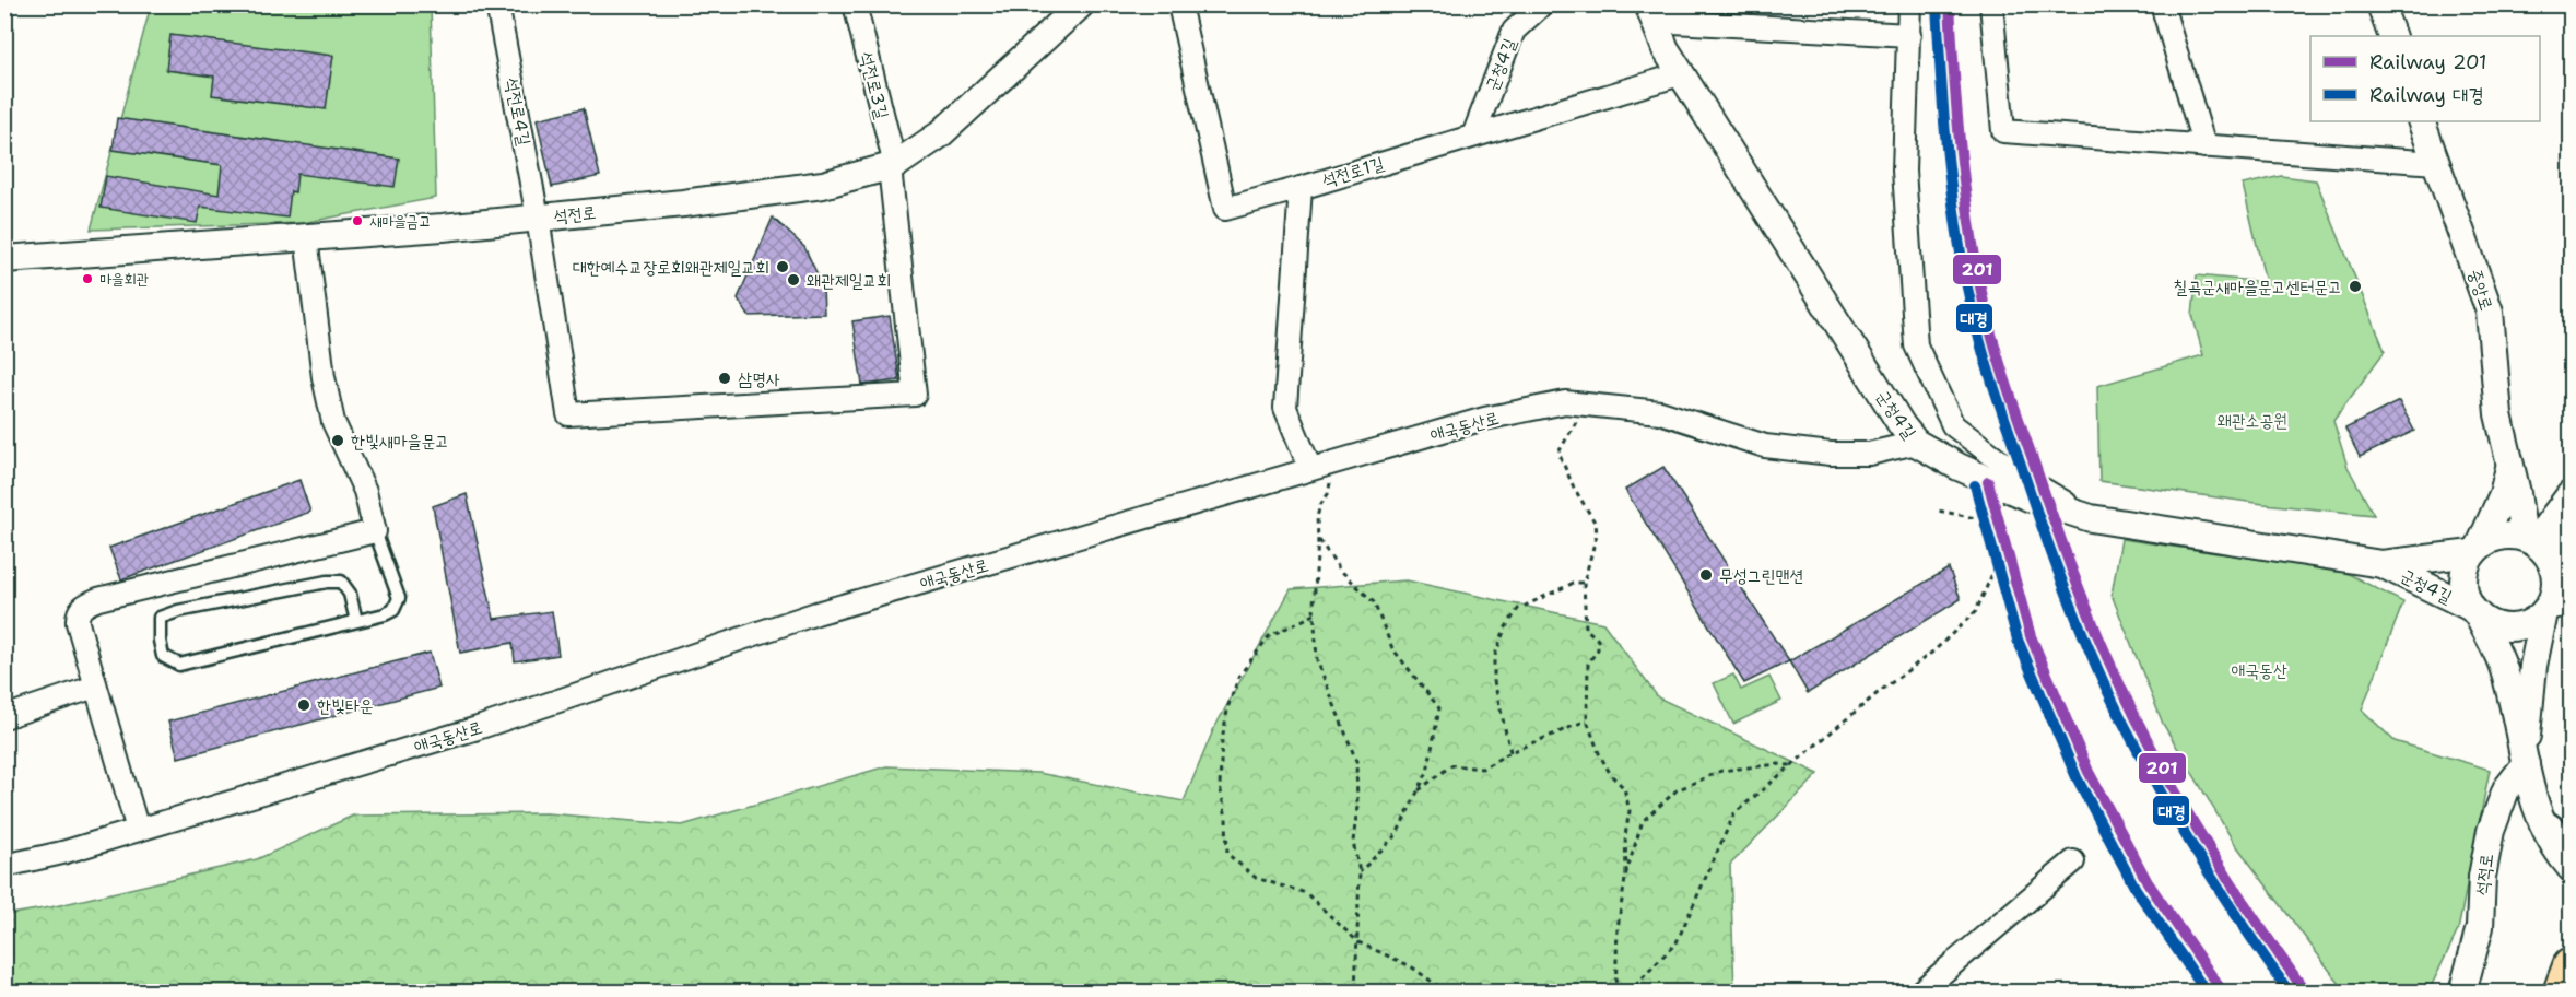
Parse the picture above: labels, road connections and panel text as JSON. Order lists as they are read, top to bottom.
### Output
{
  "streets": {
    "street": [
      "군청4길",
      "석전로3길",
      "석전로4길",
      "석전로1길",
      "석전로",
      "중앙로",
      "애국동산로",
      "석적로"
    ]
  },
  "crossings": [
    ["군청4길", "석전로1길"],
    ["군청4길", "중앙로"],
    ["군청4길", "애국동산로"],
    ["석전로3길", "석전로4길"],
    ["석전로3길", "석전로"],
    ["석전로4길", "석전로"]
  ],
  "parks": ["왜관소공원", "애국동산"],
  "places": [
    "새마을금고",
    "대한예수교장로회왜관제일교회",
    "마을회관",
    "왜관제일교회",
    "칠곡군새마을문고센터문고",
    "삼명사",
    "한빛새마을문고",
    "무성그린맨션",
    "한빛타운"
  ],
  "lines": ["rail line 201", "rail line 대경"],
  "legend": ["Railway 201", "Railway 대경"]
}
